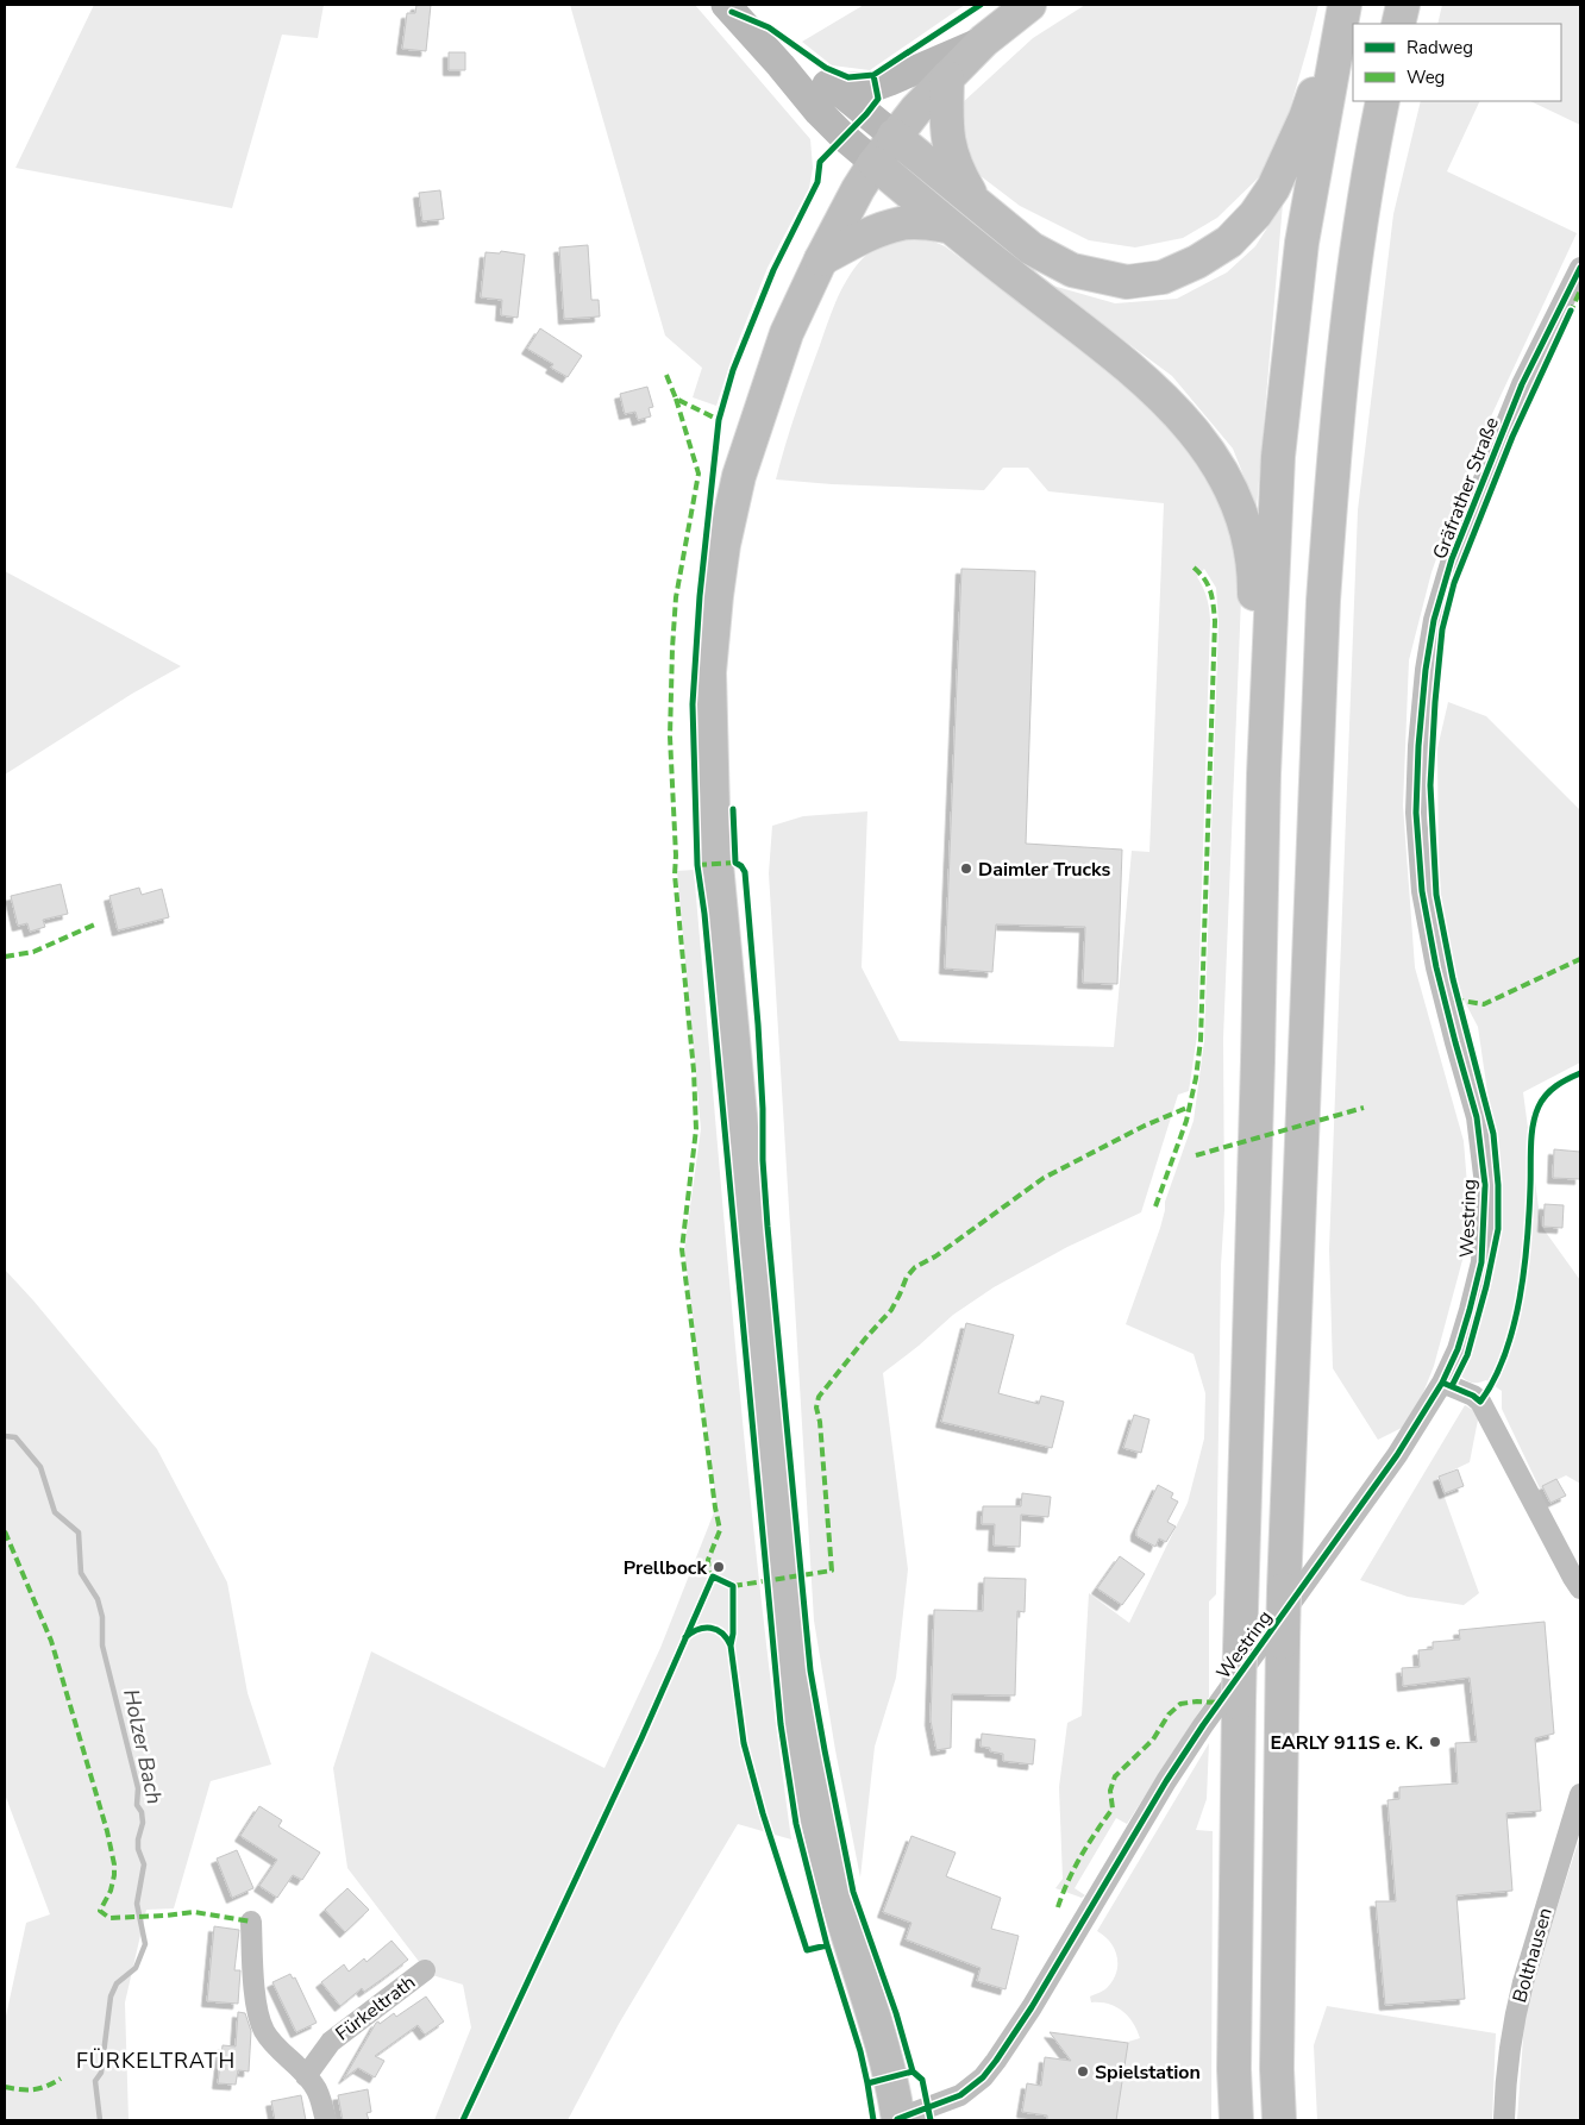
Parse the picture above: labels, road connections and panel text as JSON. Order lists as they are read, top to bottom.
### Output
{
  "streets": {
    "street": [
      "Gräfrather Straße",
      "Westring",
      "Bolthausen",
      "Fürkeltrath"
    ]
  },
  "crossings": [
    ["Gräfrather Straße", "Westring"]
  ],
  "districts": ["FÜRKELTRATH"],
  "water": ["Holzer Bach"],
  "places": [
    "Daimler Trucks",
    "Prellbock",
    "EARLY 911S e. K.",
    "Spielstation"
  ],
  "legend": ["Radweg", "Weg"]
}
